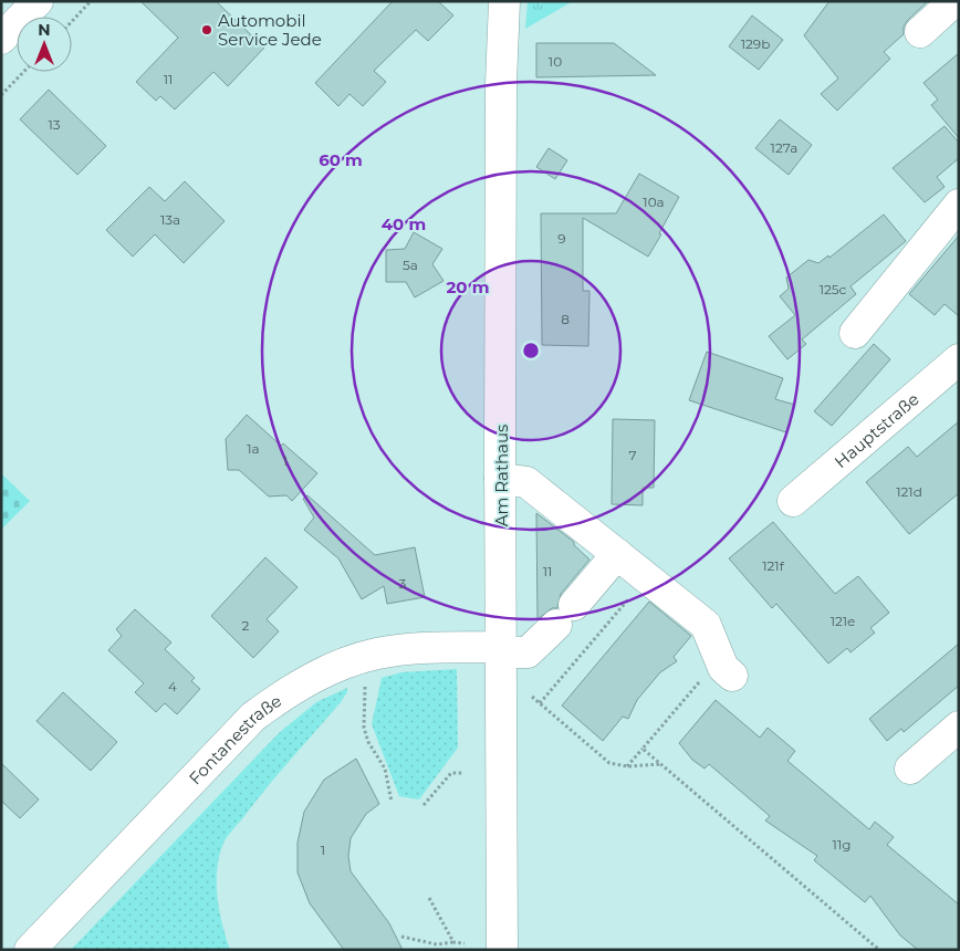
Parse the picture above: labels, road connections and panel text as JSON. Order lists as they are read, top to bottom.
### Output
{
  "streets": {
    "street": ["Hauptstraße", "Am Rathaus", "Fontanestraße"]
  },
  "crossings": [
    ["Am Rathaus", "Fontanestraße"]
  ],
  "places": ["Automobil Service Jede"],
  "house_numbers": [
    "129b",
    "10",
    "11",
    "13",
    "127a",
    "10a",
    "13a",
    "9",
    "5a",
    "125c",
    "8",
    "1a",
    "7",
    "1",
    "121d",
    "121f",
    "11",
    "3",
    "121e",
    "2",
    "4",
    "11g",
    "1"
  ],
  "north": "top",
  "rings": ["60 m", "40 m", "20 m"]
}
